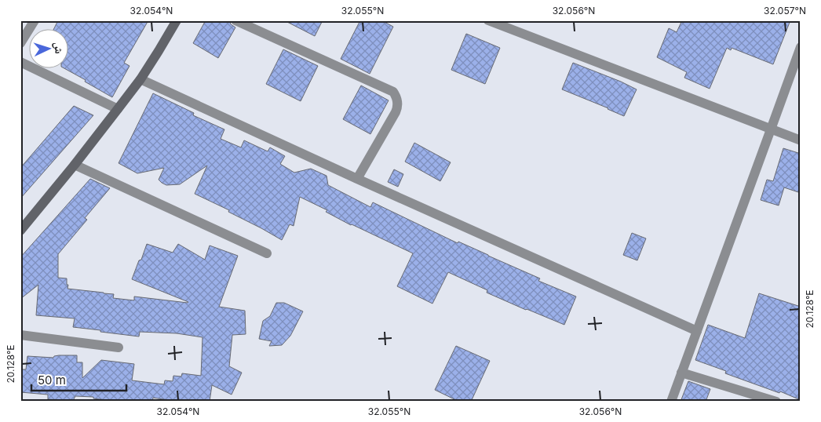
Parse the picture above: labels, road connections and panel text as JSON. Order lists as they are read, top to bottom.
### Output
{
  "scale_bar": "50 m",
  "north": "right",
  "coordinates": [
    "32.054°N",
    "32.055°N",
    "32.056°N",
    "32.057°N",
    "20.128°E"
  ]
}
